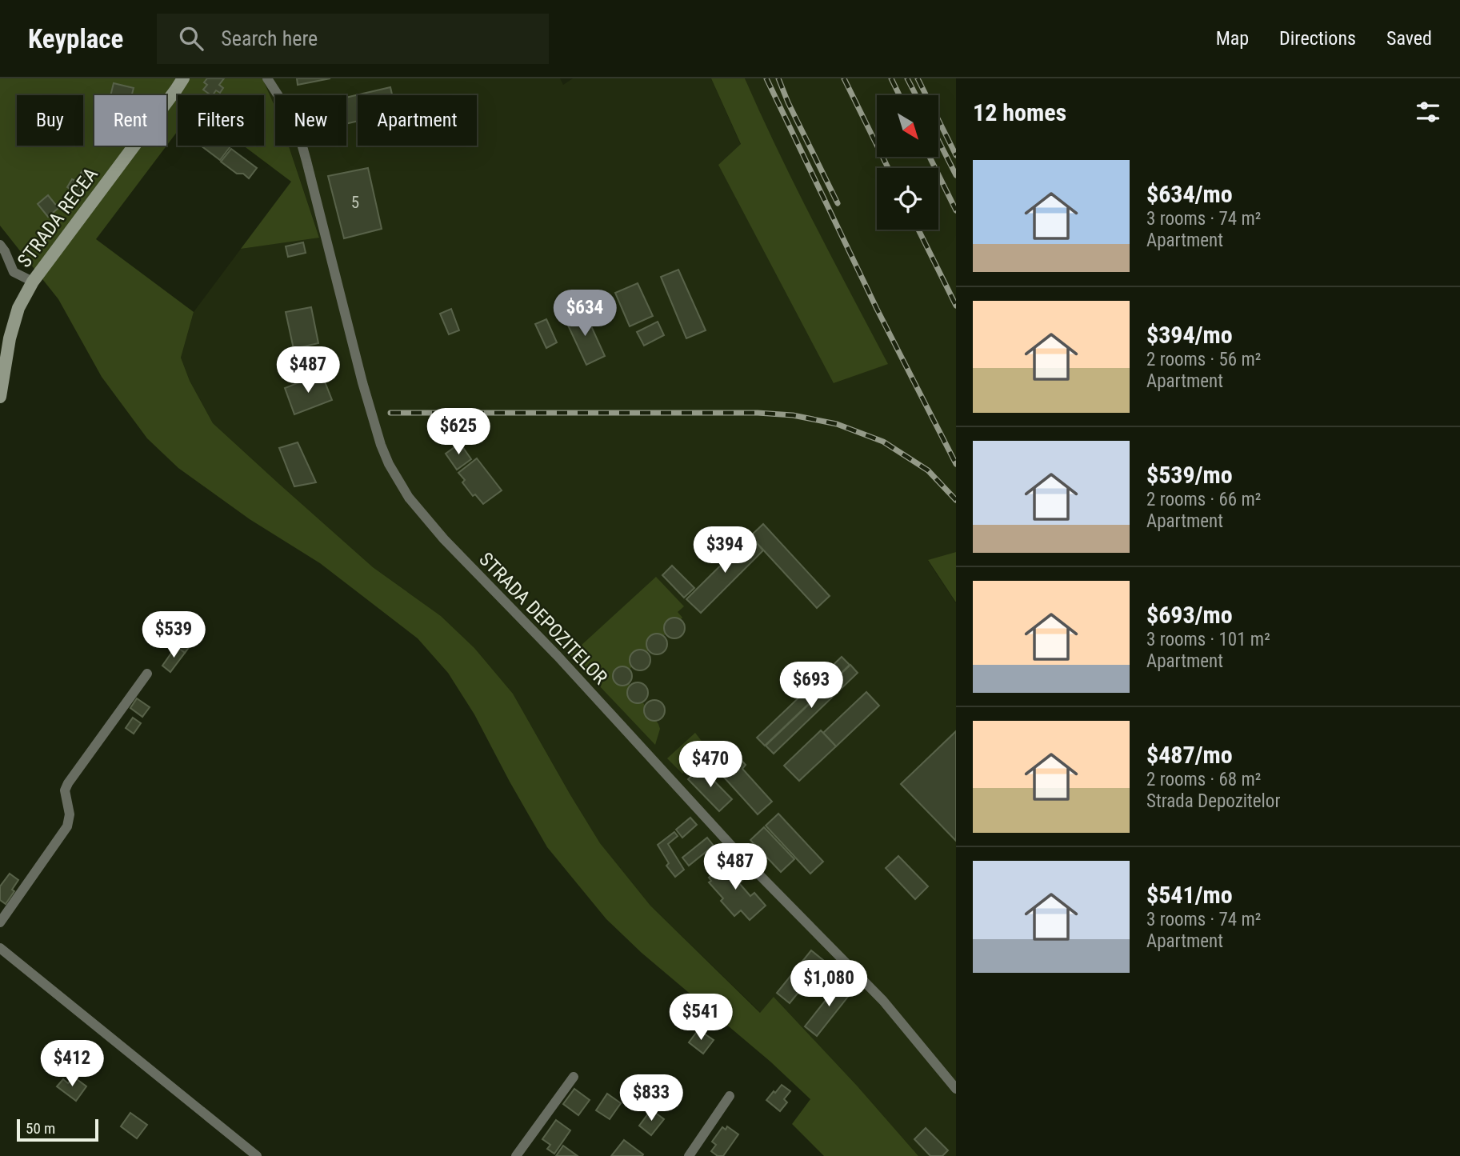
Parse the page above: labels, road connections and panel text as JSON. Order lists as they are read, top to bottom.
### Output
{
  "streets": {
    "main road": ["STRADA RECEA"],
    "street": ["STRADA DEPOZITELOR"]
  },
  "house_numbers": ["5"],
  "scale_bar": "50 m",
  "north": "bottom right",
  "page": {
    "header": "Keyplace",
    "search": "Search here",
    "nav": ["Map", "Directions", "Saved"],
    "heading": "12 homes",
    "chip": [
      "Buy",
      "Rent",
      "Filters",
      "New",
      "Apartment"
    ],
    "list": [
      {
        "name": "$634/mo",
        "note": "3 rooms · 74 m² · Apartment"
      },
      {
        "name": "$394/mo",
        "note": "2 rooms · 56 m² · Apartment"
      },
      {
        "name": "$539/mo",
        "note": "2 rooms · 66 m² · Apartment"
      },
      {
        "name": "$693/mo",
        "note": "3 rooms · 101 m² · Apartment"
      },
      {
        "name": "$487/mo",
        "note": "2 rooms · 68 m² · Strada Depozitelor"
      },
      {
        "name": "$541/mo",
        "note": "3 rooms · 74 m² · Apartment"
      }
    ],
    "price": [
      "$634",
      "$487",
      "$625",
      "$394",
      "$539",
      "$693",
      "$470",
      "$487",
      "$1,080",
      "$541",
      "$412",
      "$833"
    ],
    "scale": "50 m"
  }
}
